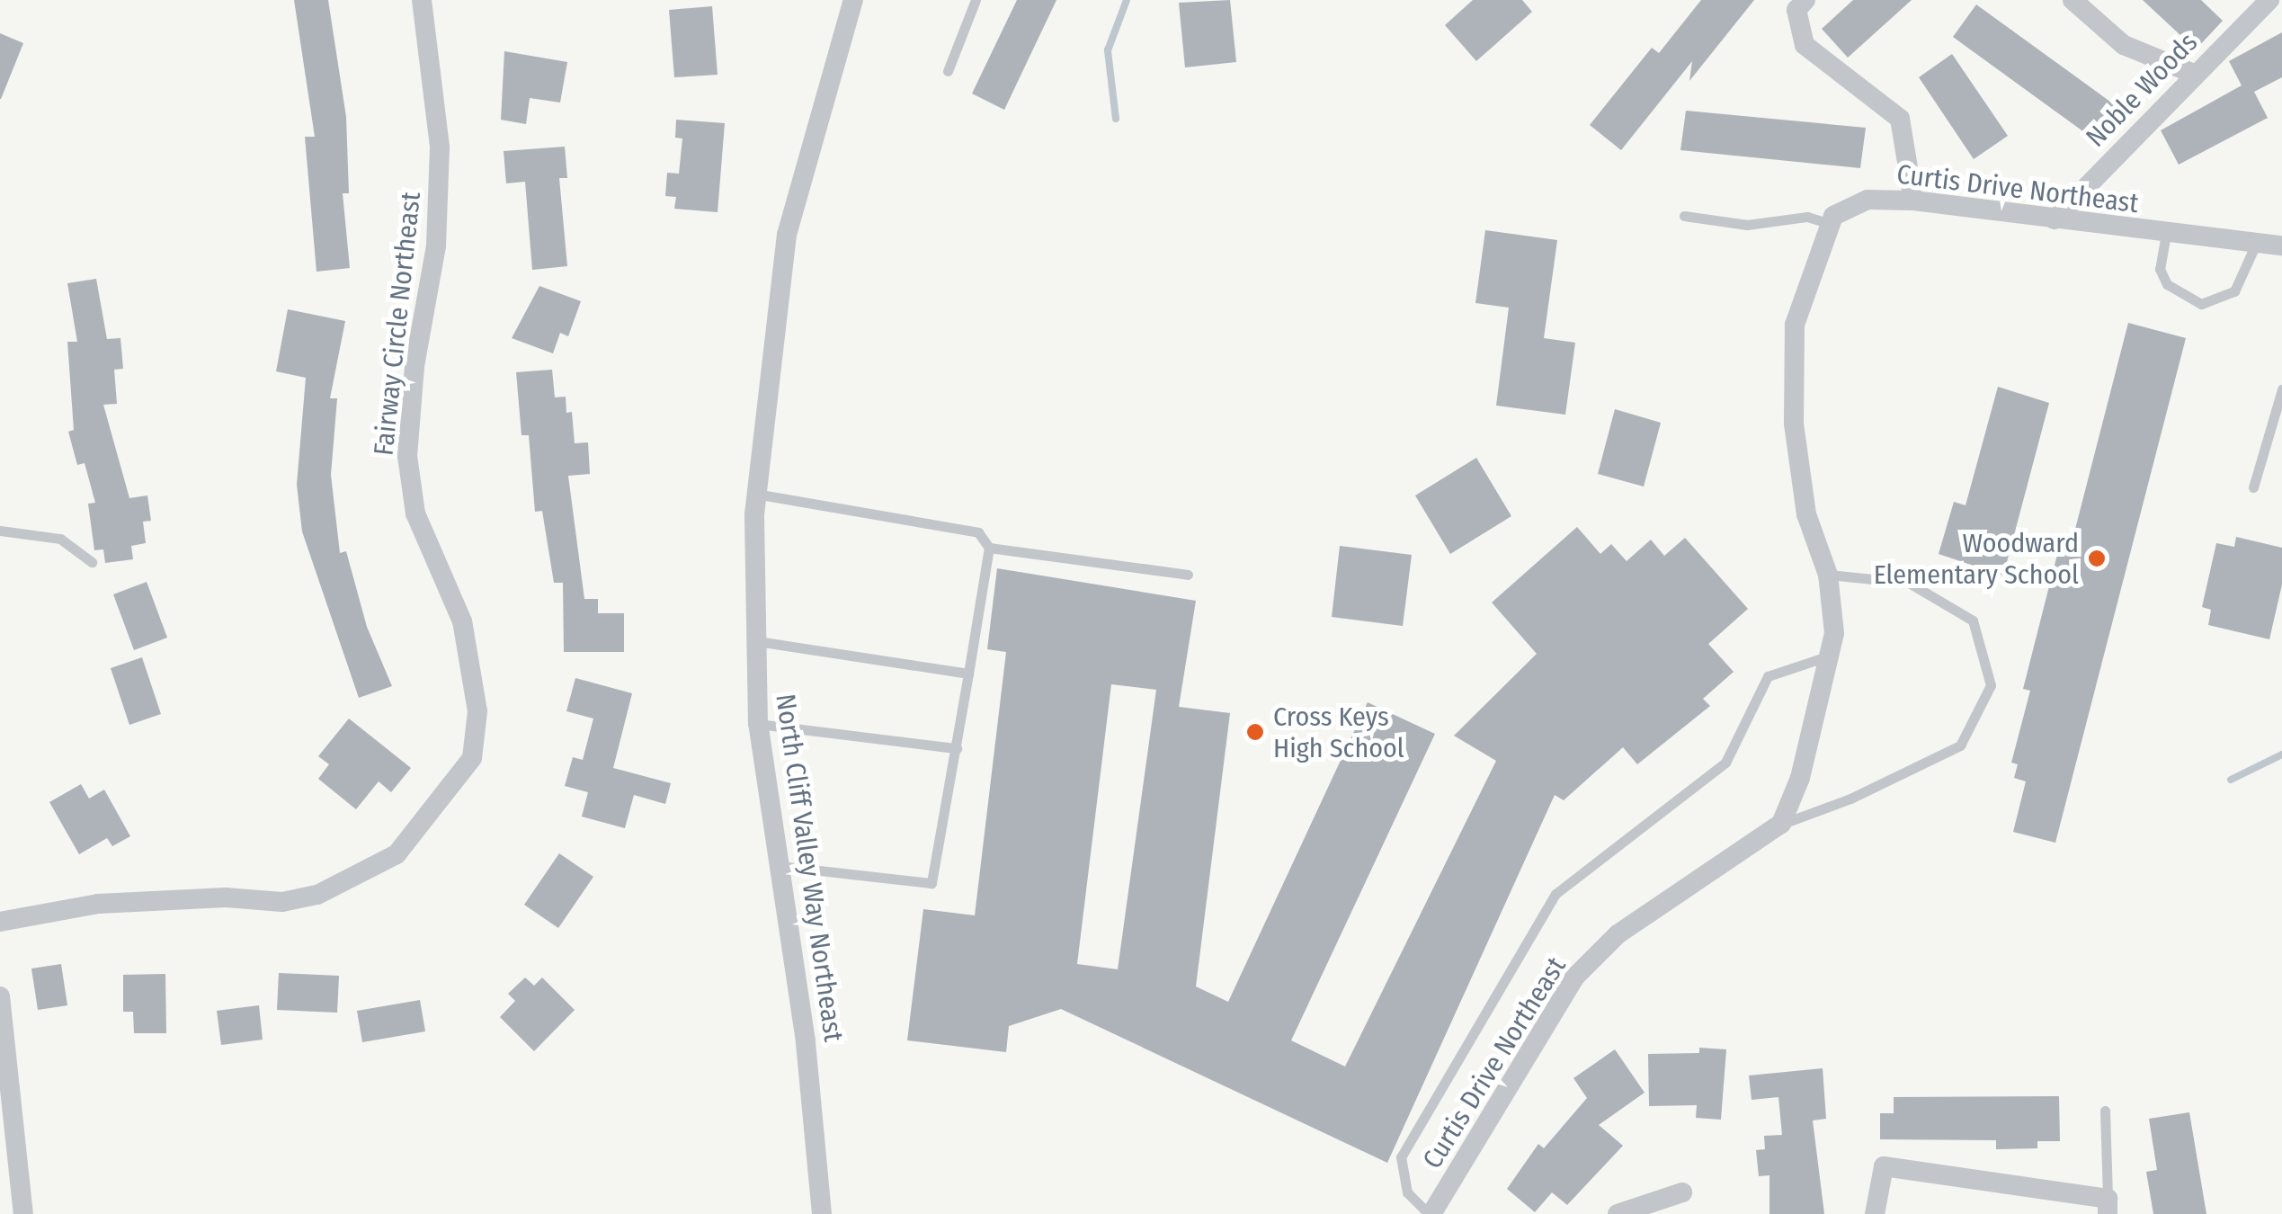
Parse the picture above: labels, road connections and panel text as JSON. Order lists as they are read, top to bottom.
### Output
{
  "streets": {
    "street": [
      "Noble Woods",
      "Curtis Drive Northeast",
      "Fairway Circle Northeast",
      "North Cliff Valley Way Northeast"
    ]
  },
  "crossings": [
    ["Noble Woods", "Curtis Drive Northeast"]
  ],
  "places": ["Woodward Elementary School", "Cross Keys High School"]
}
